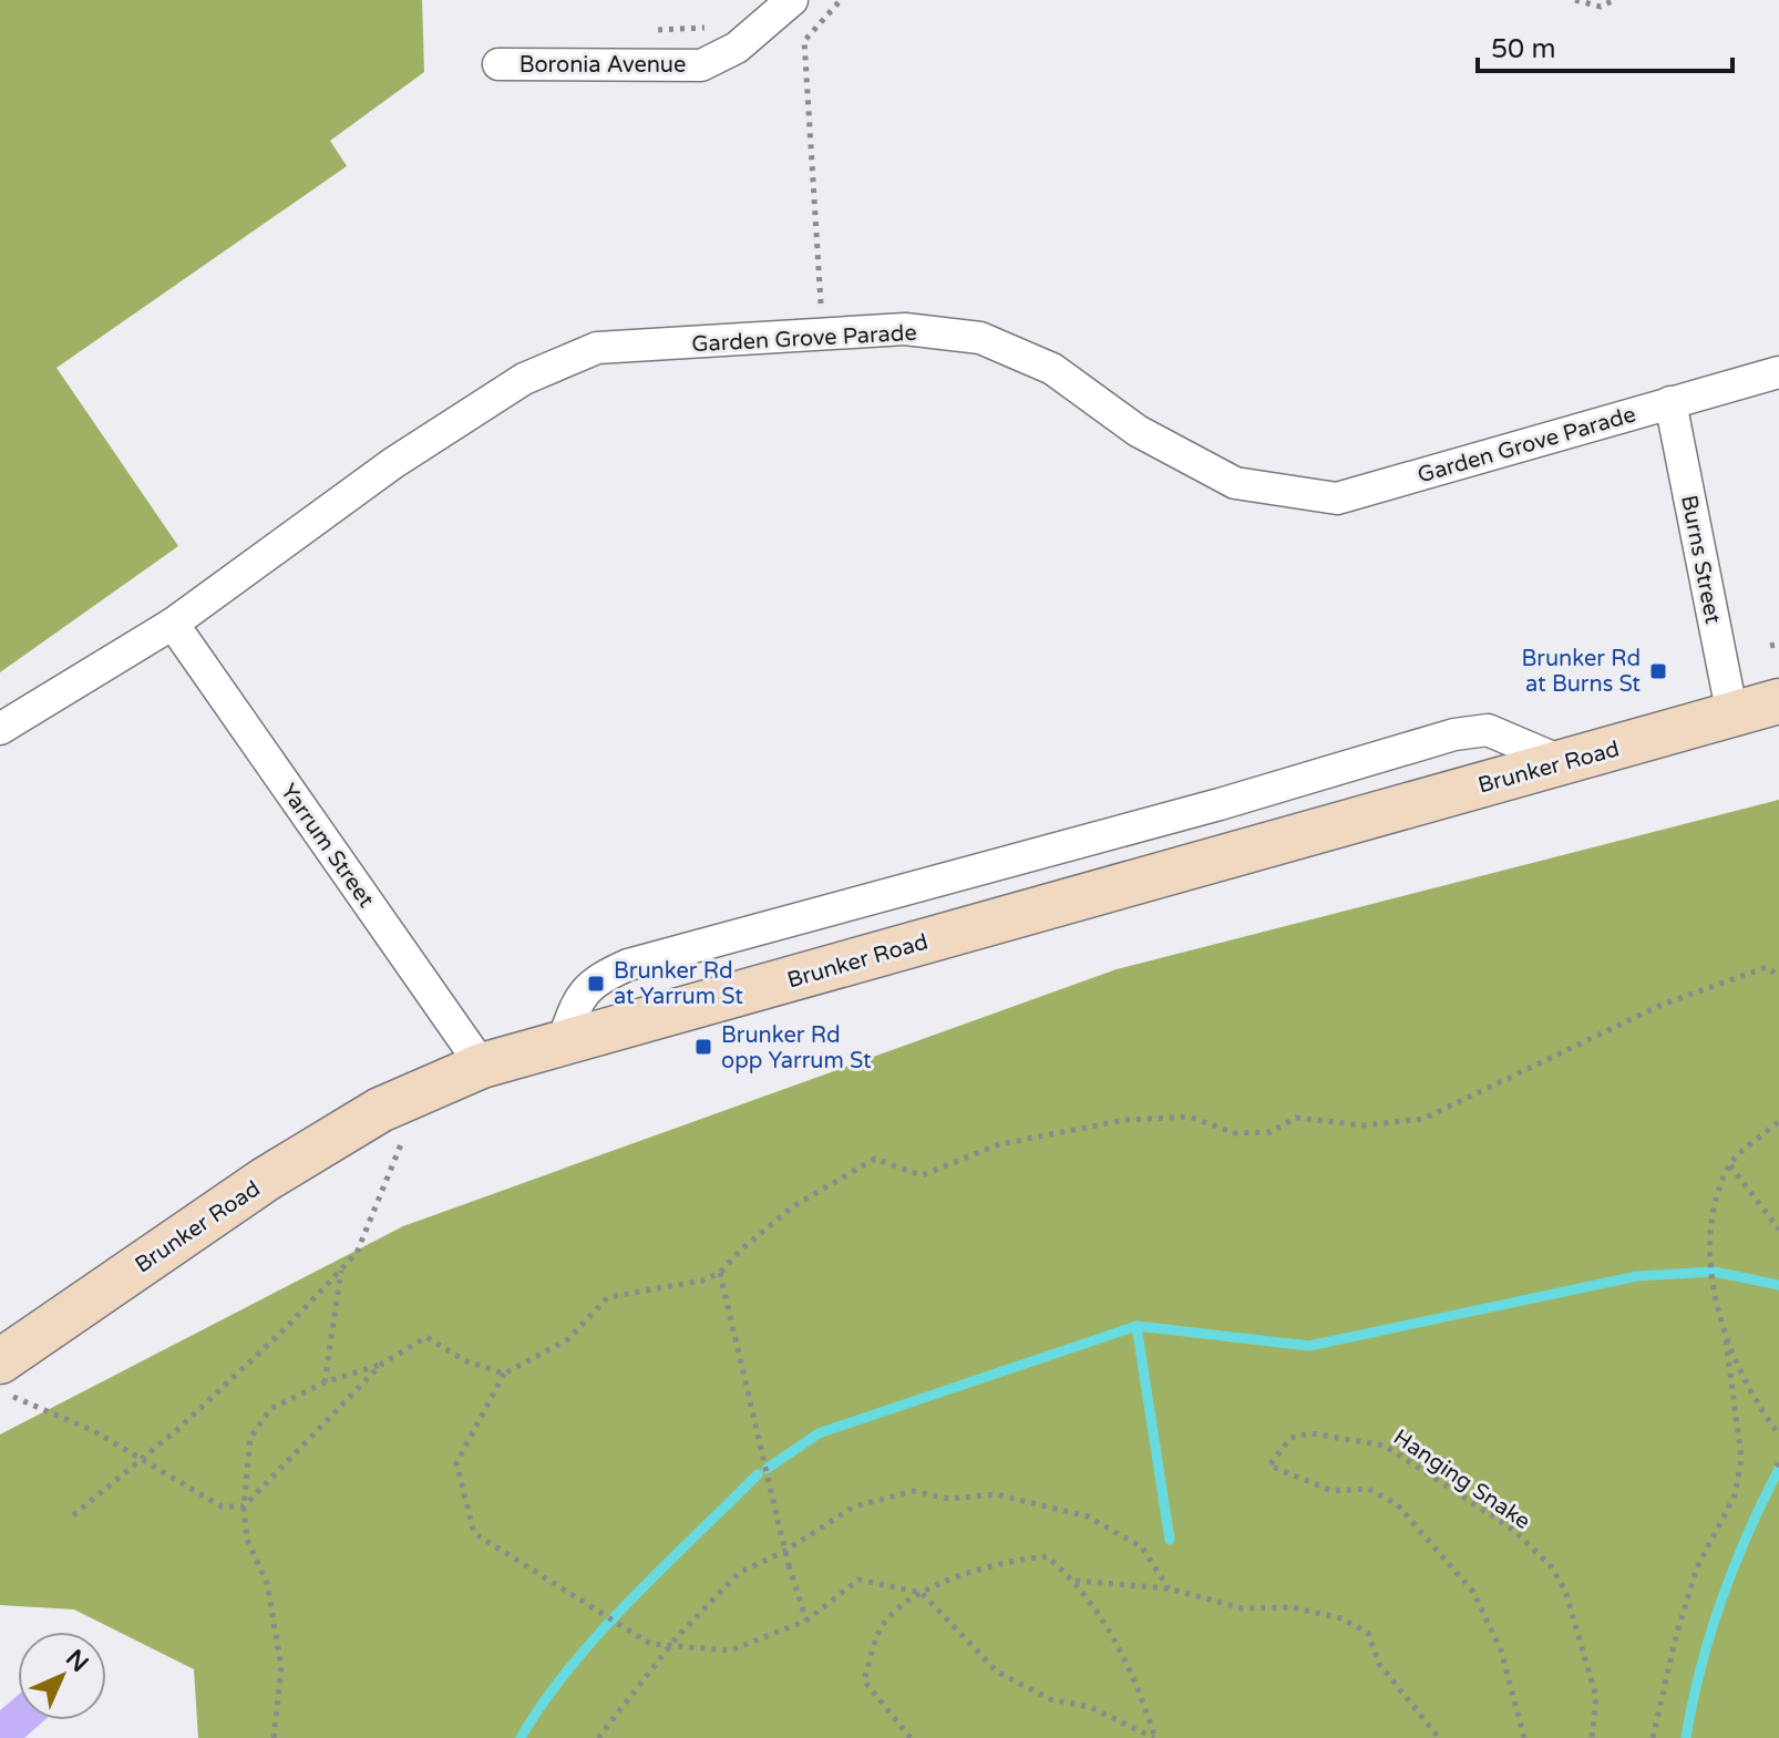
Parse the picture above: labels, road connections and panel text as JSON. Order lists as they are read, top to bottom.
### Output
{
  "streets": {
    "main road": ["Brunker Road"],
    "street": [
      "Boronia Avenue",
      "Garden Grove Parade",
      "Burns Street",
      "Yarrum Street"
    ],
    "path": ["Hanging Snake"]
  },
  "crossings": [
    ["Garden Grove Parade", "Burns Street"],
    ["Garden Grove Parade", "Yarrum Street"],
    ["Burns Street", "Brunker Road"],
    ["Brunker Road", "Yarrum Street"]
  ],
  "places": {
    "transit": ["Brunker Rd at Burns St", "Brunker Rd at Yarrum St", "Brunker Rd opp Yarrum St"]
  },
  "scale_bar": "50 m",
  "north": "top right"
}
